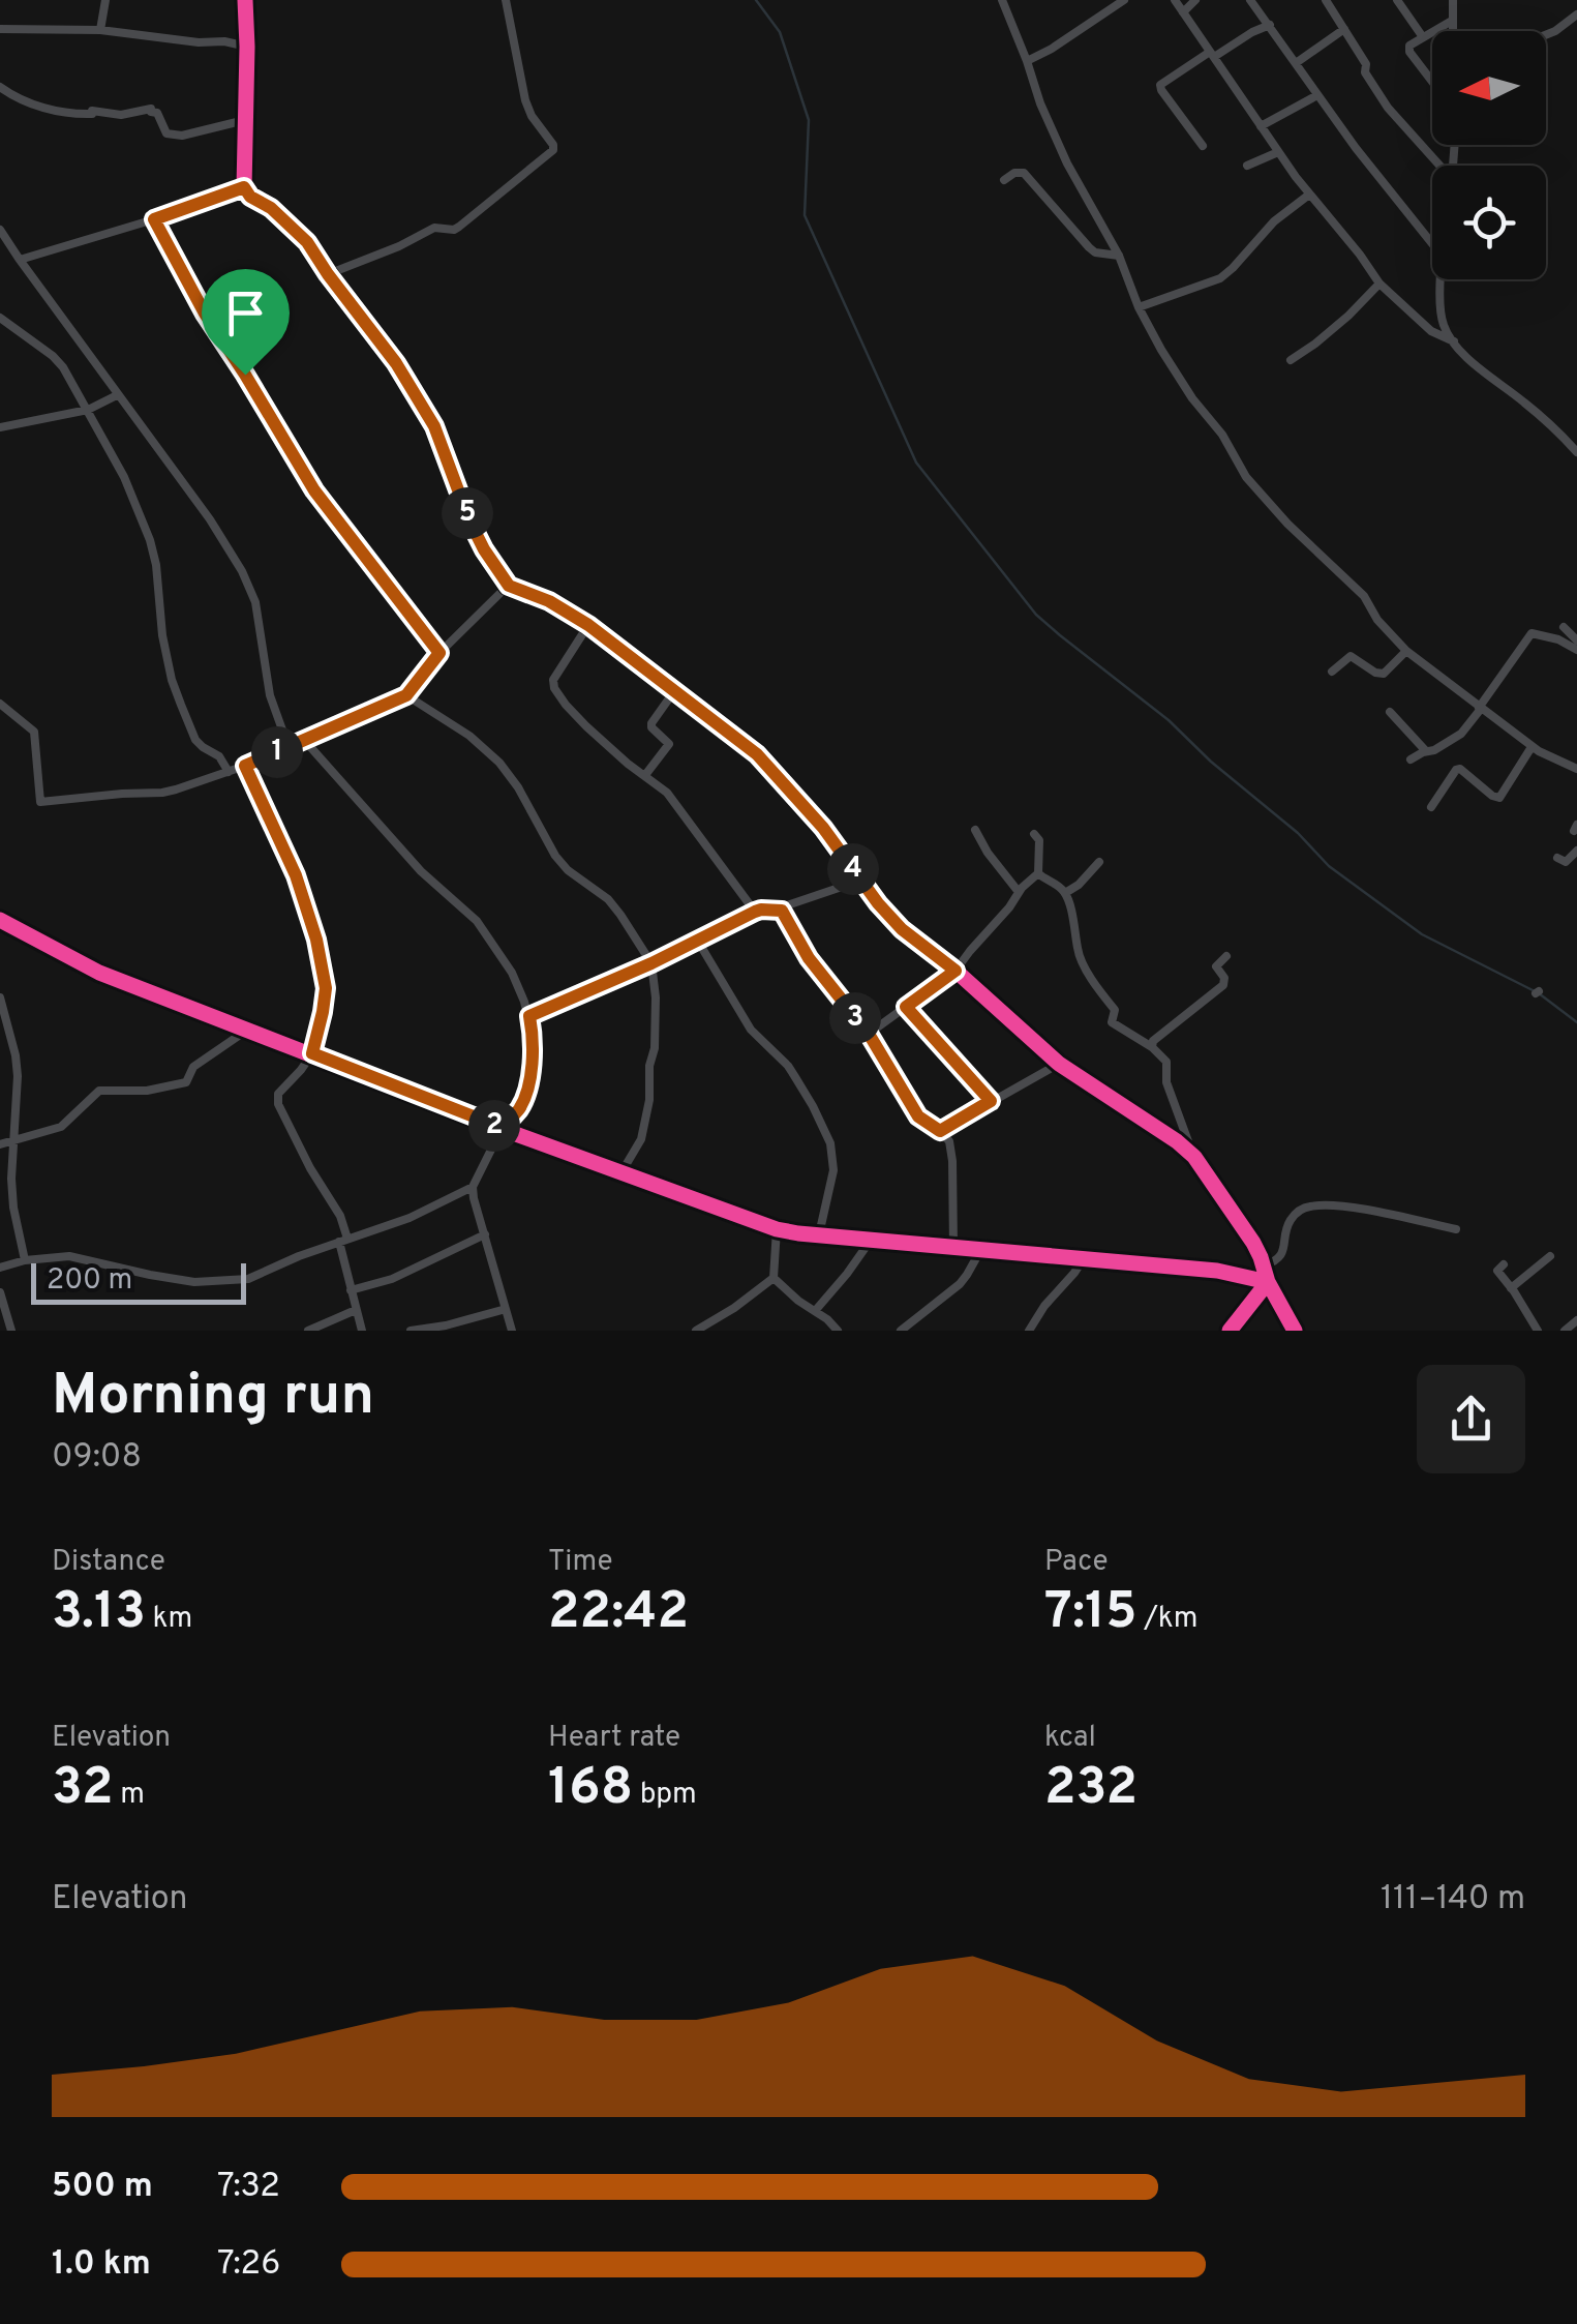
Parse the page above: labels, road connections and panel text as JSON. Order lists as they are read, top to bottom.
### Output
{
  "scale_bar": "200 m",
  "north": "left",
  "page": {
    "pins": [
      "5",
      "1",
      "4",
      "3",
      "2"
    ],
    "scale": "200 m",
    "heading": ["Morning run", "09:08"],
    "stats": [
      ["Distance", "3.13 km"],
      ["Time", "22:42"],
      ["Pace", "7:15 /km"],
      ["Elevation", "32 m"],
      ["Heart rate", "168 bpm"],
      ["kcal", "232"]
    ],
    "chart": ["Elevation", "111–140 m"],
    "list": [
      {
        "name": "500 m",
        "note": "7:32"
      },
      {
        "name": "1.0 km",
        "note": "7:26"
      }
    ]
  }
}
